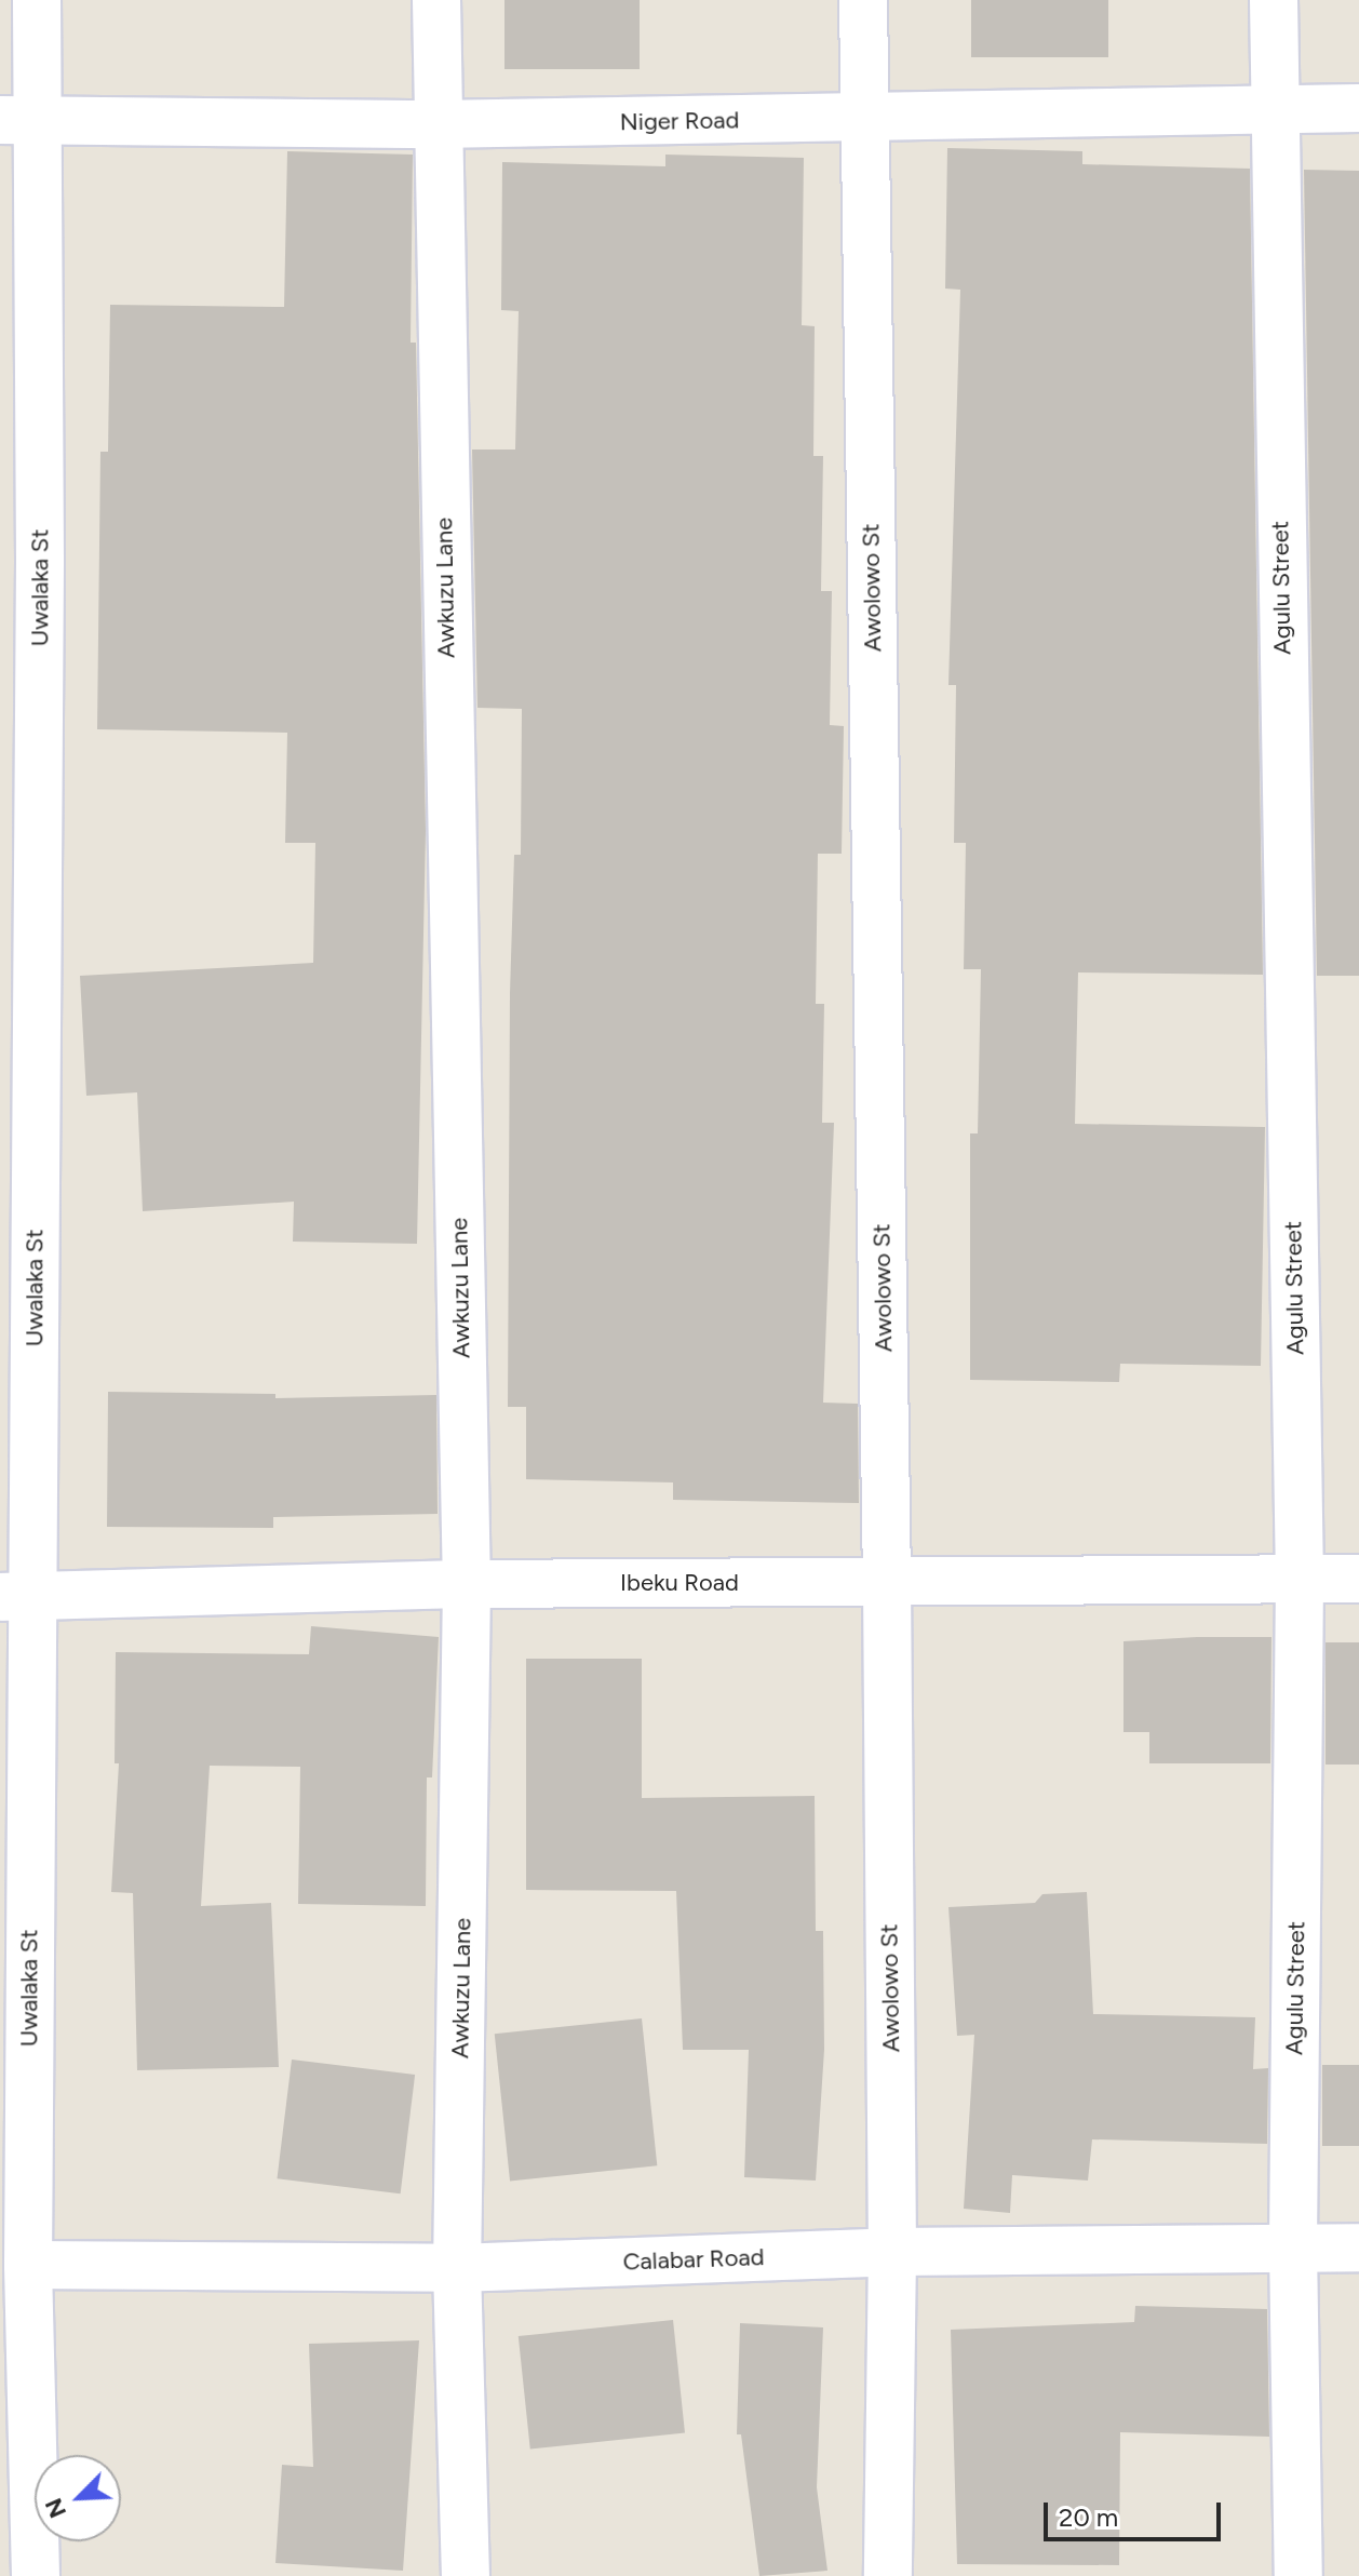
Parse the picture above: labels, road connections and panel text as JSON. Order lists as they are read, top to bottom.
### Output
{
  "streets": {
    "street": [
      "Niger Road",
      "Uwalaka St",
      "Awkuzu Lane",
      "Awolowo St",
      "Agulu Street",
      "Ibeku Road",
      "Calabar Road"
    ]
  },
  "crossings": [
    ["Niger Road", "Uwalaka St"],
    ["Niger Road", "Awkuzu Lane"],
    ["Niger Road", "Awolowo St"],
    ["Niger Road", "Agulu Street"],
    ["Uwalaka St", "Ibeku Road"],
    ["Uwalaka St", "Calabar Road"],
    ["Awkuzu Lane", "Ibeku Road"],
    ["Awkuzu Lane", "Calabar Road"],
    ["Awolowo St", "Ibeku Road"],
    ["Awolowo St", "Calabar Road"],
    ["Agulu Street", "Ibeku Road"],
    ["Agulu Street", "Calabar Road"]
  ],
  "scale_bar": "20 m",
  "north": "bottom left"
}
